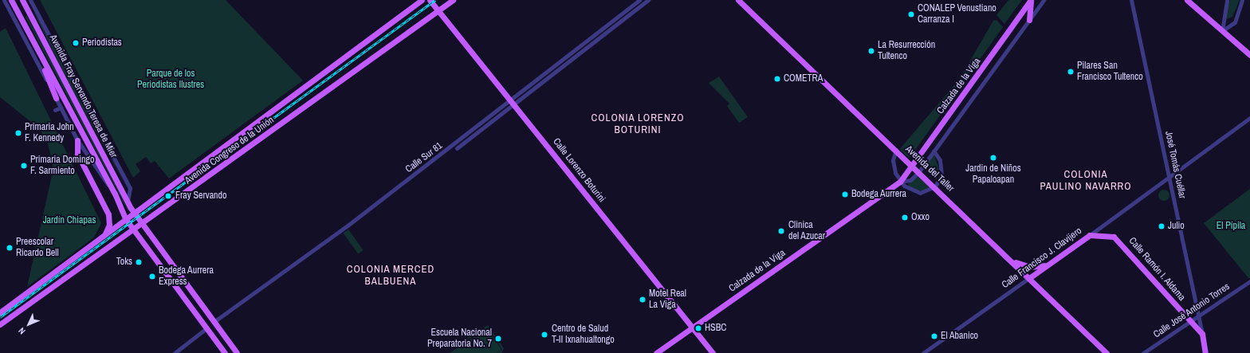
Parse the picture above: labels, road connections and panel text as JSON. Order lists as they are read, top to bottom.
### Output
{
  "streets": {
    "main road": [
      "Calzada de la Viga",
      "Avenida Fray Servando Teresa de Mier",
      "Avenida Congreso de la Unión",
      "Avenida del Taller",
      "Calle Lorenzo Boturini",
      "Calle Francisco J. Clavijero",
      "Calle Ramón I. Aldama"
    ],
    "street": ["Calle Sur 81", "José Tomás Cuéllar", "Calle José Antonio Torres"]
  },
  "crossings": [
    ["Calzada de la Viga", "Avenida del Taller"],
    ["Calzada de la Viga", "Calle Lorenzo Boturini"],
    ["Avenida Fray Servando Teresa de Mier", "Avenida Congreso de la Unión"],
    ["Avenida Fray Servando Teresa de Mier", "Calle Sur 81"],
    ["Avenida Congreso de la Unión", "Calle Lorenzo Boturini"],
    ["Calle Sur 81", "Calle Lorenzo Boturini"],
    ["José Tomás Cuéllar", "Calle Francisco J. Clavijero"],
    ["José Tomás Cuéllar", "Calle Ramón I. Aldama"],
    ["José Tomás Cuéllar", "Calle José Antonio Torres"],
    ["Avenida del Taller", "Calle Francisco J. Clavijero"],
    ["Calle Francisco J. Clavijero", "Calle Ramón I. Aldama"],
    ["Calle Ramón I. Aldama", "Calle José Antonio Torres"]
  ],
  "districts": ["COLONIA LORENZO BOTURINI", "COLONIA PAULINO NAVARRO", "COLONIA MERCED BALBUENA"],
  "parks": ["Parque de los Periodistas Ilustres", "Jardín Chiapas", "El Pípila"],
  "places": [
    "CONALEP Venustiano Carranza I",
    "Periodistas",
    "La Resurrección Tultenco",
    "Pilares San Francisco Tultenco",
    "COMETRA",
    "Primaria John F. Kennedy",
    "Jardin de Niños Papaloapan",
    "Primaria Domingo F. Sarmiento",
    "Bodega Aurrera",
    "Fray Servando",
    "Oxxo",
    "Julio",
    "Clinica del Azucar",
    "Preescolar Ricardo Bell",
    "Toks",
    "Bodega Aurrera Express",
    "Motel Real La Viga",
    "HSBC",
    "Centro de Salud T-II Ixnahualtongo",
    "El Abanico",
    "Escuela Nacional Preparatoria No. 7"
  ],
  "north": "bottom left"
}
